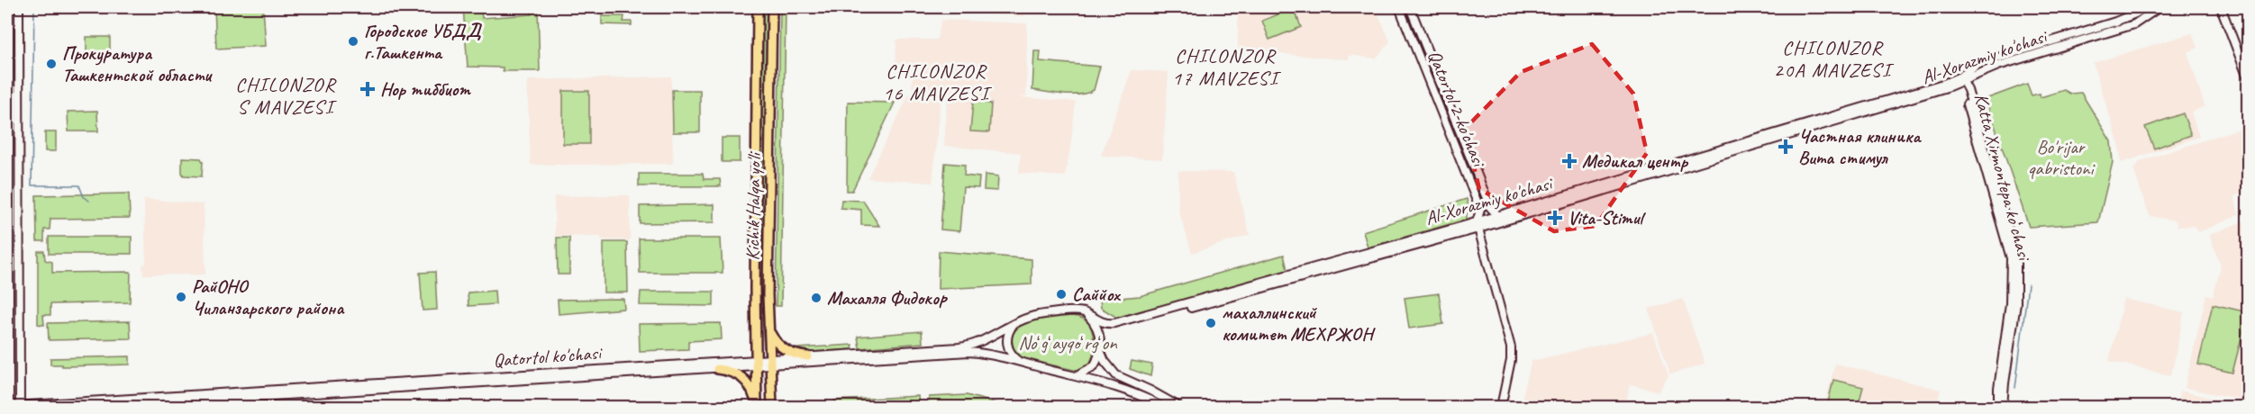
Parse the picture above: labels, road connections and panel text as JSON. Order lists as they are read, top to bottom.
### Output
{
  "streets": {
    "highway": ["Kichik Halqa yo'li"],
    "main road": [
      "Al-Xorazmiy ko'chasi",
      "Qatortol 2-ko'chasi",
      "Katta Xirmontepa koʻchasi",
      "Qatortol ko'chasi"
    ]
  },
  "crossings": [
    ["Al-Xorazmiy ko'chasi", "Qatortol 2-ko'chasi"],
    ["Al-Xorazmiy ko'chasi", "Katta Xirmontepa koʻchasi"],
    ["Al-Xorazmiy ko'chasi", "Qatortol ko'chasi"],
    ["Kichik Halqa yo'li", "Qatortol ko'chasi"]
  ],
  "districts": [
    "CHILONZOR 20A MAVZESI",
    "CHILONZOR 17 MAVZESI",
    "CHILONZOR 16 MAVZESI",
    "CHILONZOR S MAVZESI"
  ],
  "parks": ["Bo'rijar qabristoni", "Noʻgʻayqoʻrgʻon"],
  "places": {
    "other": [
      "Городское УБДД г.Ташкента",
      "Прокуратура Ташкентской области",
      "Саййох",
      "РайОНО Чиланзарского района",
      "Махалля Фидокор",
      "махаллинский комитет МЕХРЖОН"
    ],
    "health": [
      "Нор тиббиот",
      "Частная клиника Вита стимул",
      "Медикал центр",
      "Vita-Stimul"
    ]
  }
}
